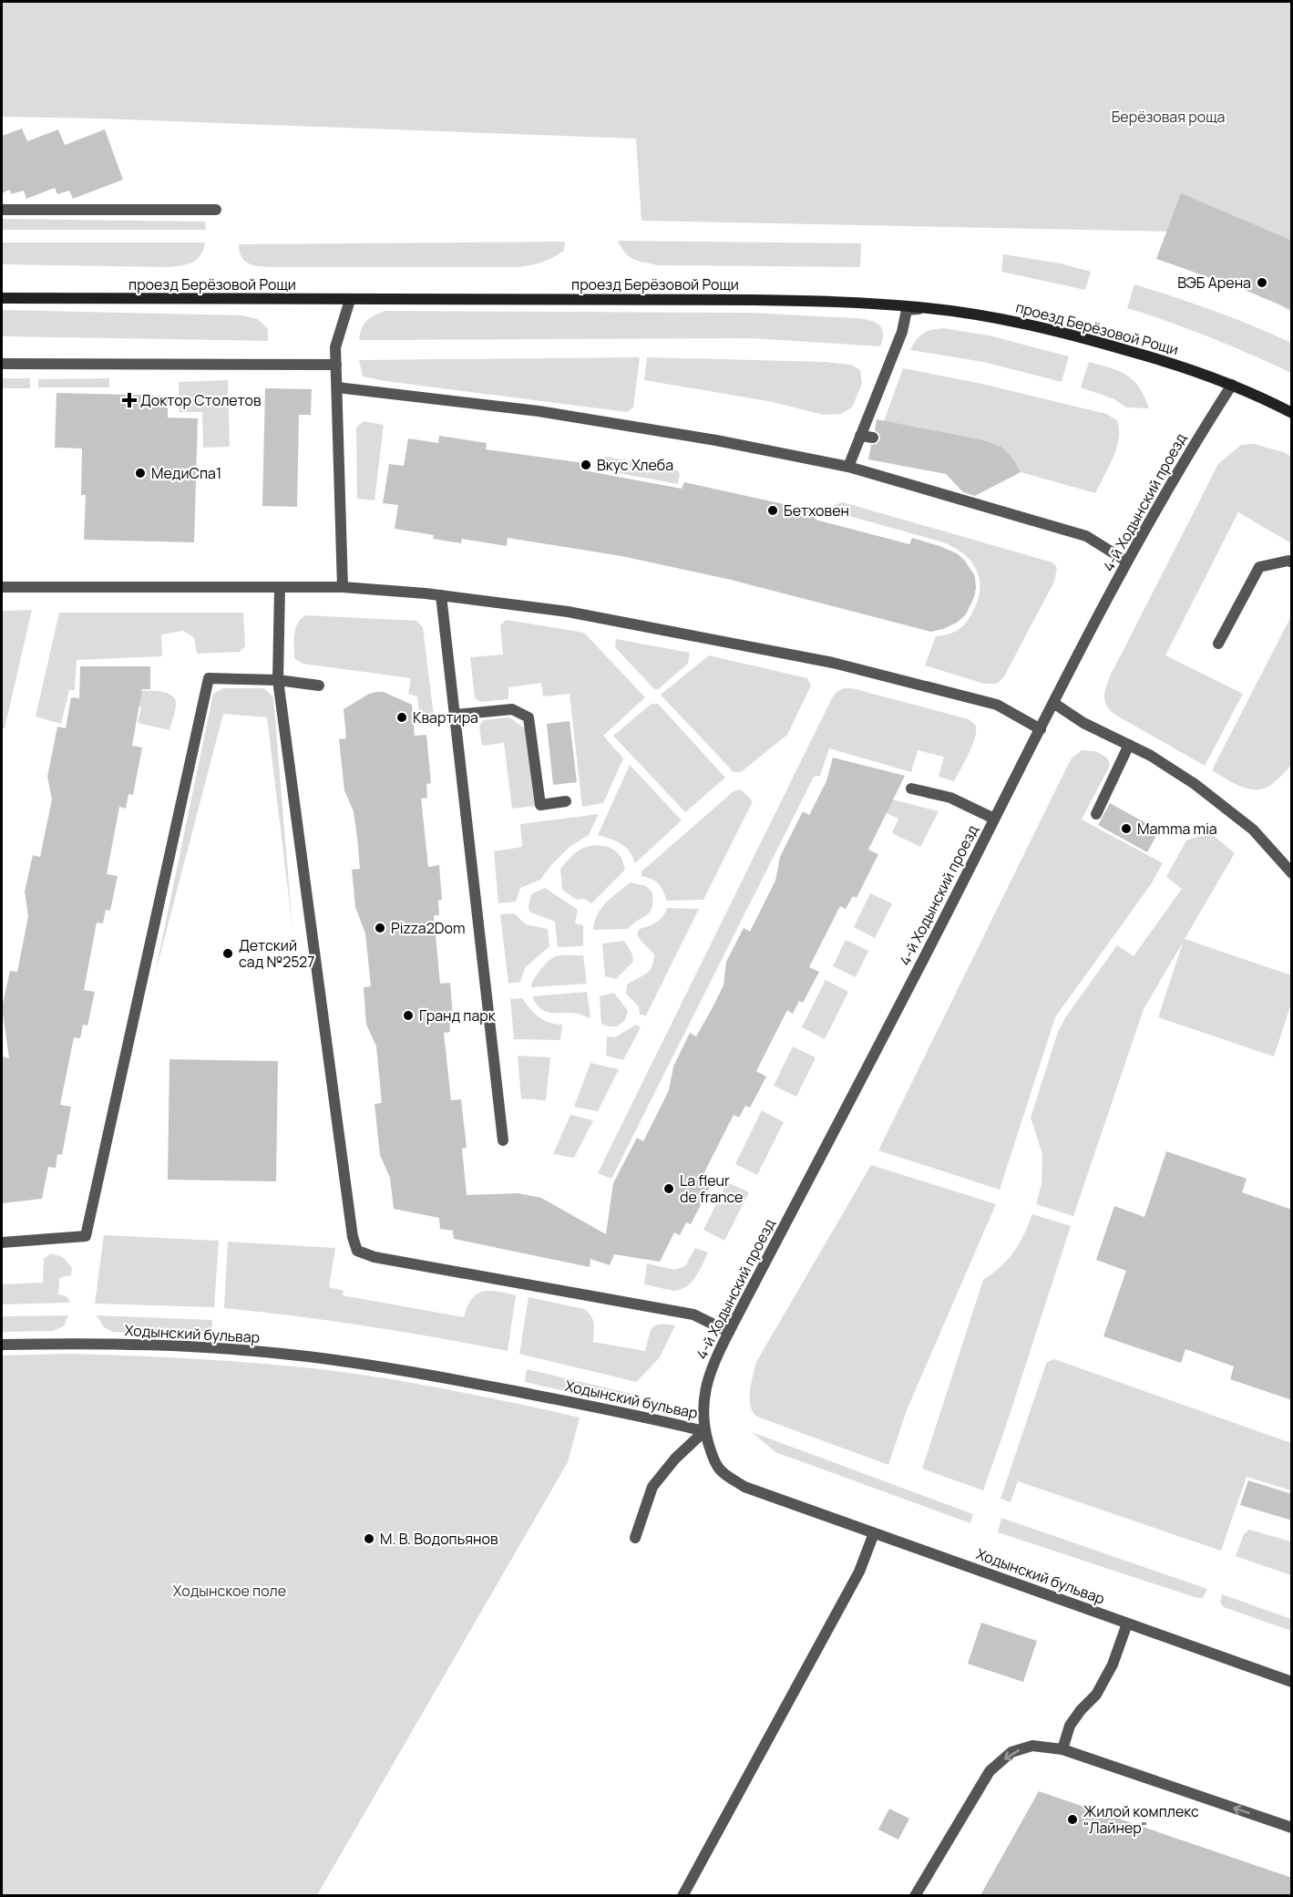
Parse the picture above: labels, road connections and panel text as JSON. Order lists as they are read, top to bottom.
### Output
{
  "streets": {
    "street": ["проезд Берёзовой Рощи", "4-й Ходынский проезд", "Ходынский бульвар"]
  },
  "crossings": [
    ["проезд Берёзовой Рощи", "4-й Ходынский проезд"],
    ["4-й Ходынский проезд", "Ходынский бульвар"]
  ],
  "parks": ["Берёзовая роща", "Ходынское поле"],
  "places": {
    "other": [
      "ВЭБ Арена",
      "Вкус Хлеба",
      "МедиСпа1",
      "Бетховен",
      "Квартира",
      "Mamma mia",
      "Pizza2Dom",
      "Детский сад №2527",
      "Гранд парк",
      "La fleur de france",
      "М. В. Водопьянов",
      "Жилой комплекс \"Лайнер\""
    ],
    "health": ["Доктор Столетов"]
  }
}
